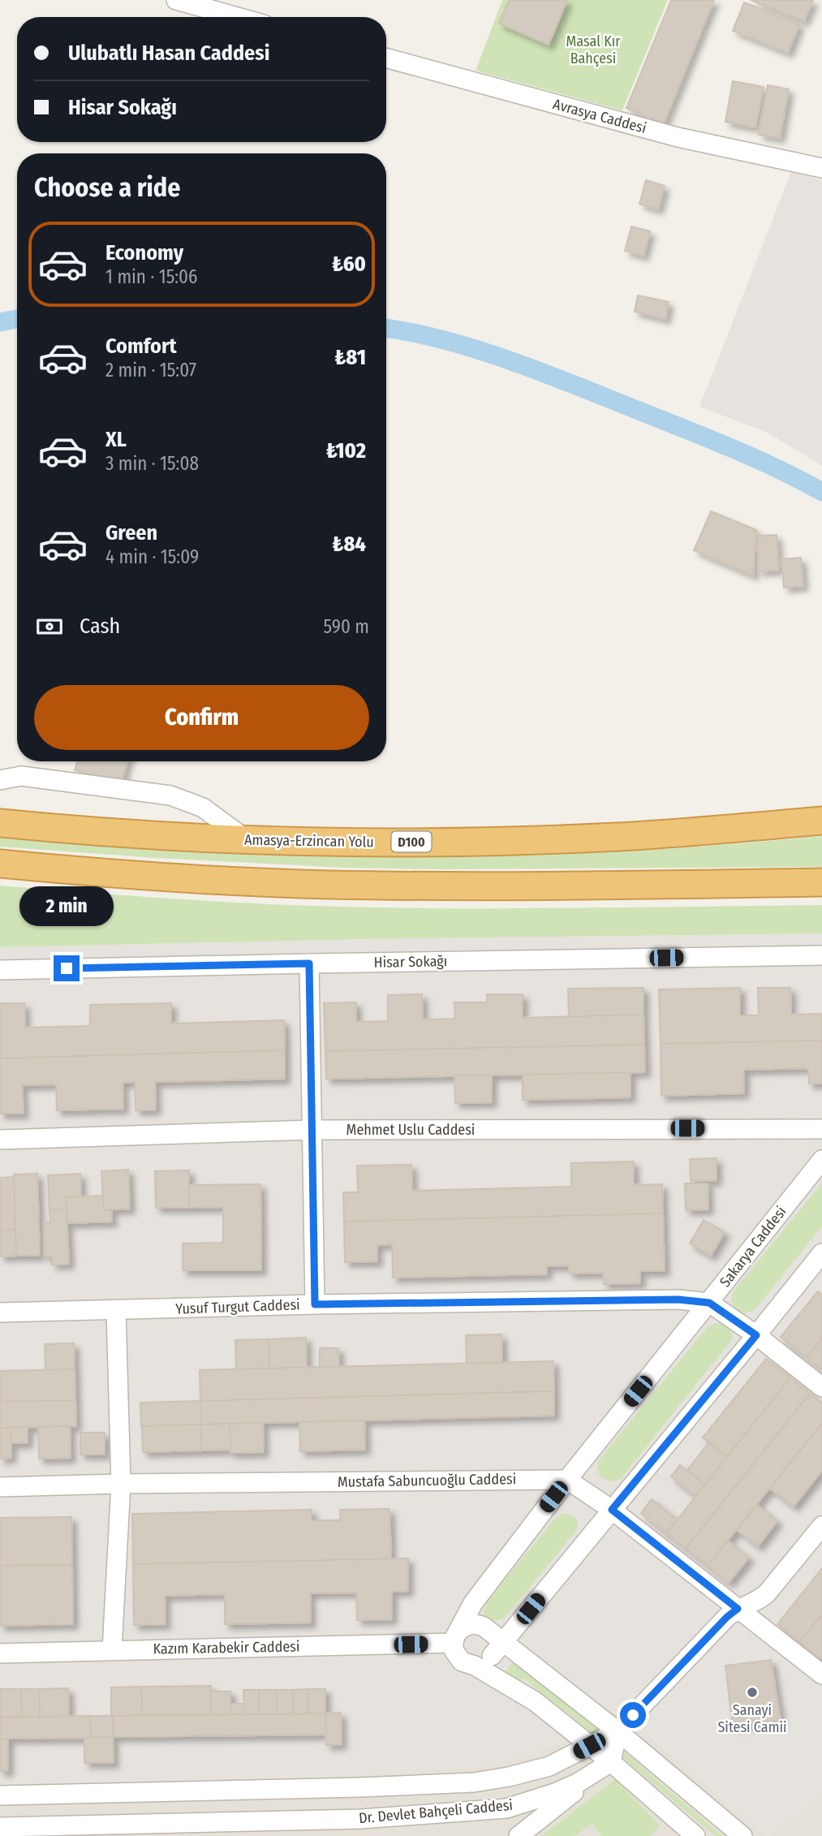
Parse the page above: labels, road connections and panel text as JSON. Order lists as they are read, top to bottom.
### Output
{
  "streets": {
    "highway": ["Amasya-Erzincan Yolu", "D100"],
    "street": [
      "Avrasya Caddesi",
      "Hisar Sokağı",
      "Mehmet Uslu Caddesi",
      "Sakarya Caddesi",
      "Yusuf Turgut Caddesi",
      "Mustafa Sabuncuoğlu Caddesi",
      "Kazım Karabekir Caddesi",
      "Dr. Devlet Bahçeli Caddesi"
    ]
  },
  "crossings": [
    ["Sakarya Caddesi", "Yusuf Turgut Caddesi"],
    ["Sakarya Caddesi", "Mustafa Sabuncuoğlu Caddesi"],
    ["Sakarya Caddesi", "Kazım Karabekir Caddesi"]
  ],
  "parks": ["Masal Kır Bahçesi"],
  "places": ["Sanayi Sitesi Camii"],
  "page": {
    "banner": ["Ulubatlı Hasan Caddesi", "Hisar Sokağı"],
    "heading": "Choose a ride",
    "list": [
      {
        "name": "Economy",
        "note": "1 min · 15:06",
        "value": "₺60"
      },
      {
        "name": "Comfort",
        "note": "2 min · 15:07",
        "value": "₺81"
      },
      {
        "name": "XL",
        "note": "3 min · 15:08",
        "value": "₺102"
      },
      {
        "name": "Green",
        "note": "4 min · 15:09",
        "value": "₺84"
      }
    ],
    "pay": ["Cash", "590 m"],
    "buttons": "Confirm",
    "bubble": "2 min"
  }
}
